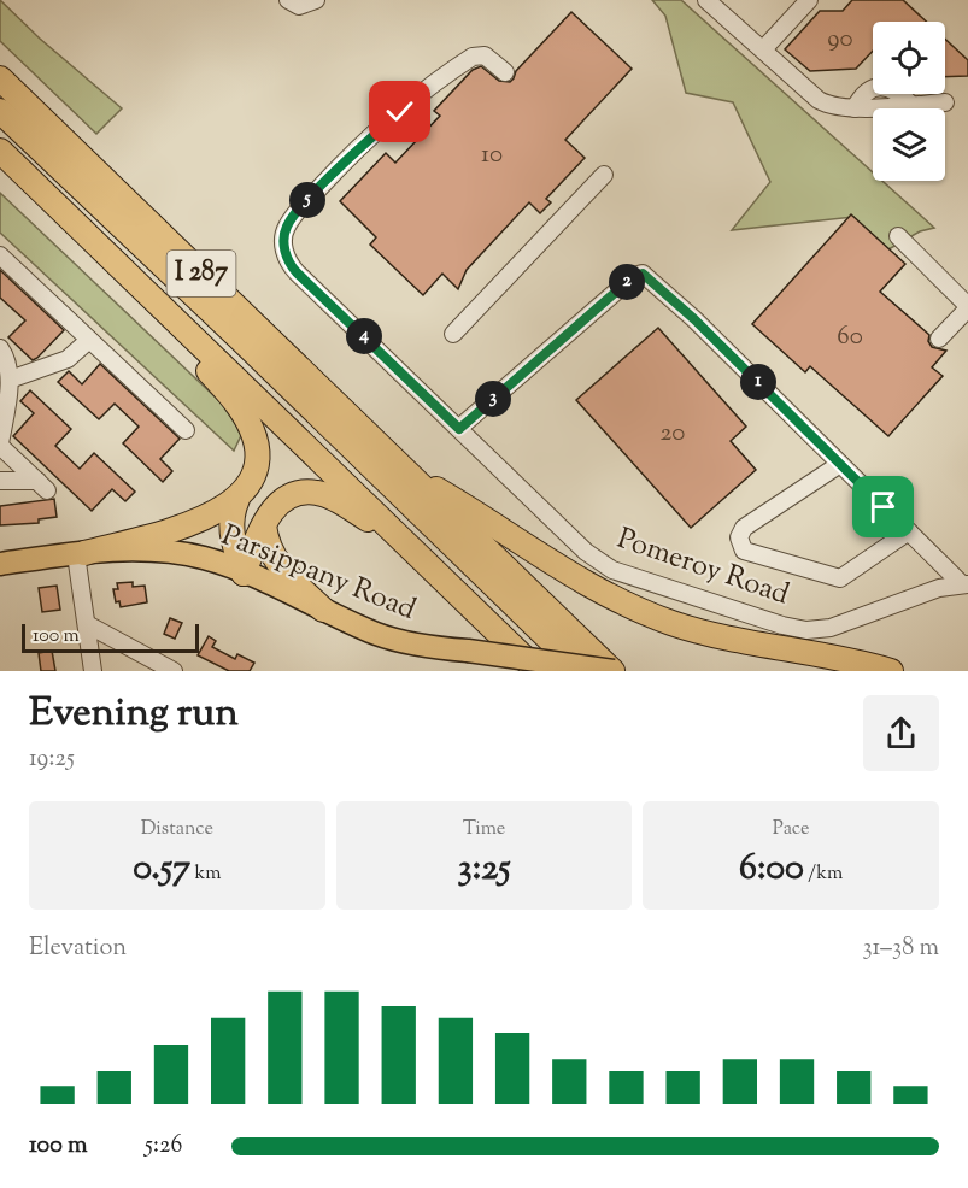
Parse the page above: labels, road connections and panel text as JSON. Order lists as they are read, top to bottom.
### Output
{
  "streets": {
    "highway": ["I 287"],
    "main road": ["Parsippany Road"],
    "street": ["Pomeroy Road"]
  },
  "crossings": [
    ["I 287", "Parsippany Road"]
  ],
  "house_numbers": [
    "90",
    "10",
    "60",
    "20"
  ],
  "scale_bar": "100 m",
  "page": {
    "pins": [
      "5",
      "2",
      "4",
      "1",
      "3"
    ],
    "scale": "100 m",
    "heading": ["Evening run", "19:25"],
    "stats": [
      ["Distance", "0.57 km"],
      ["Time", "3:25"],
      ["Pace", "6:00 /km"]
    ],
    "chart": ["Elevation", "31–38 m"],
    "list": [
      {
        "name": "100 m",
        "note": "5:26"
      }
    ]
  }
}
